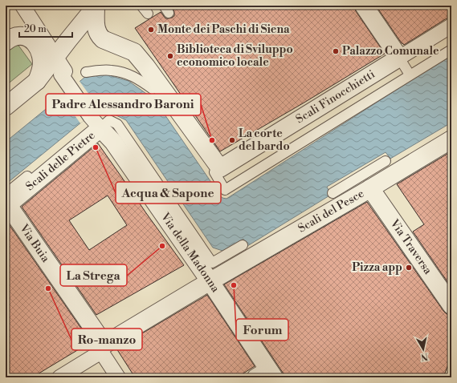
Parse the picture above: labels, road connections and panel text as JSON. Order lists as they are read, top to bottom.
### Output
{
  "streets": {
    "street": [
      "Scali Finocchietti",
      "Scali delle Pietre",
      "Scali del Pesce",
      "Via Buia",
      "Via Traversa",
      "Via della Madonna"
    ]
  },
  "crossings": [
    ["Scali delle Pietre", "Via Buia"],
    ["Scali delle Pietre", "Via della Madonna"],
    ["Scali del Pesce", "Via Buia"],
    ["Scali del Pesce", "Via Traversa"],
    ["Scali del Pesce", "Via della Madonna"]
  ],
  "places": [
    "Monte dei Paschi di Siena",
    "Palazzo Comunale",
    "Biblioteca di Sviluppo economico locale",
    "Padre Alessandro Baroni",
    "La corte del bardo",
    "Acqua & Sapone",
    "La Strega",
    "Pizza app",
    "Forum",
    "Ro-manzo"
  ],
  "scale_bar": "20 m",
  "north": "bottom"
}
